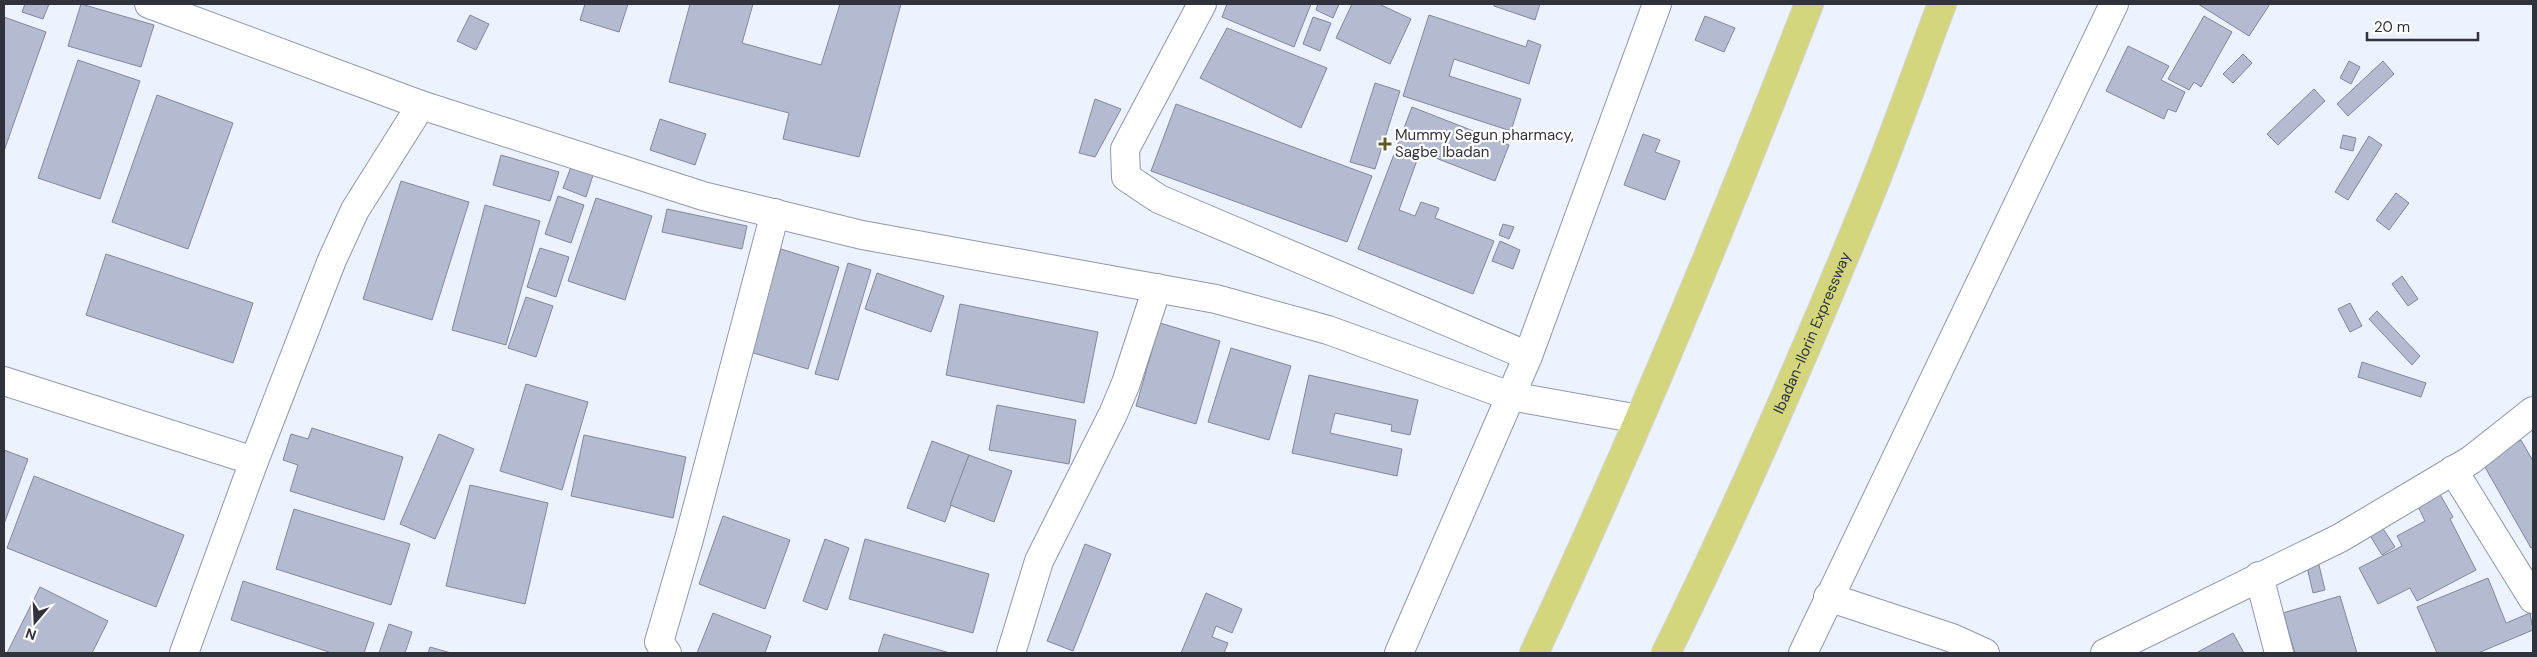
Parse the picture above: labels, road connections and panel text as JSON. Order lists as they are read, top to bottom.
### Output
{
  "streets": {
    "highway": ["Ibadan-Ilorin Expressway"]
  },
  "places": {
    "health": ["Mummy Segun pharmacy, Sagbe Ibadan"]
  },
  "scale_bar": "20 m",
  "north": "bottom"
}
